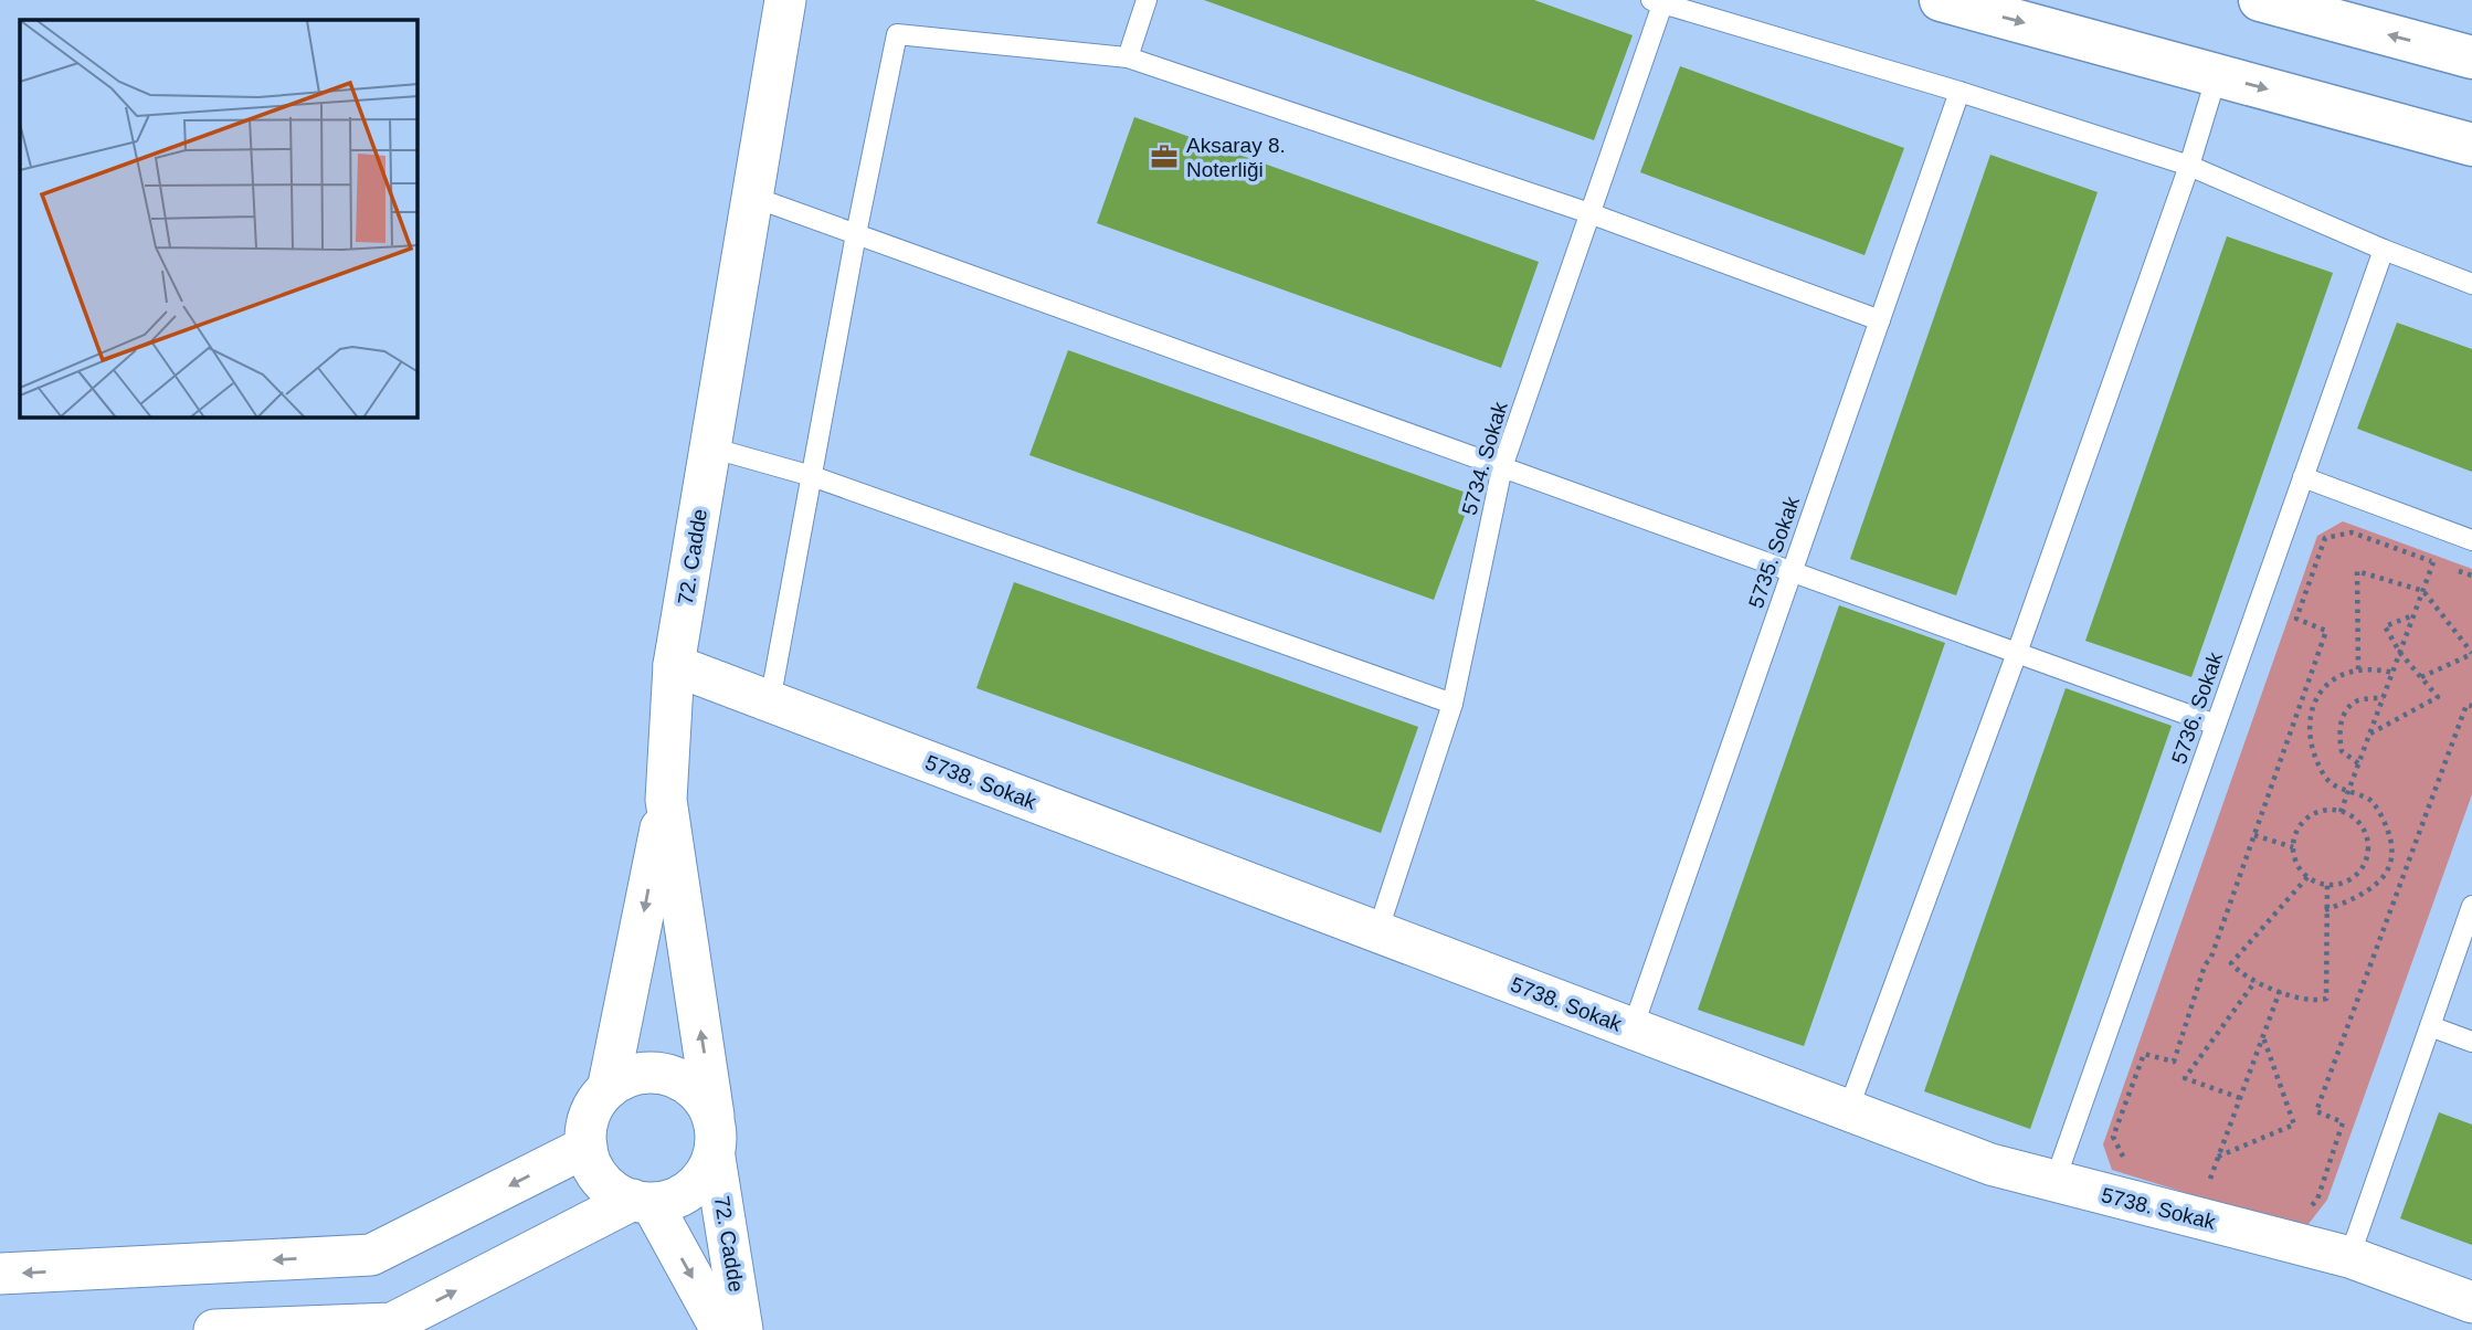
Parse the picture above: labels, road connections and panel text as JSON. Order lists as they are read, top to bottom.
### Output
{
  "streets": {
    "street": ["72. Cadde", "5738. Sokak"],
    "lane": ["5734. Sokak", "5735. Sokak", "5736. Sokak"]
  },
  "crossings": [
    ["5734. Sokak", "5738. Sokak"],
    ["5735. Sokak", "5738. Sokak"],
    ["72. Cadde", "5738. Sokak"],
    ["5736. Sokak", "5738. Sokak"]
  ],
  "places": {
    "office": ["Aksaray 8. Noterliği"]
  }
}
